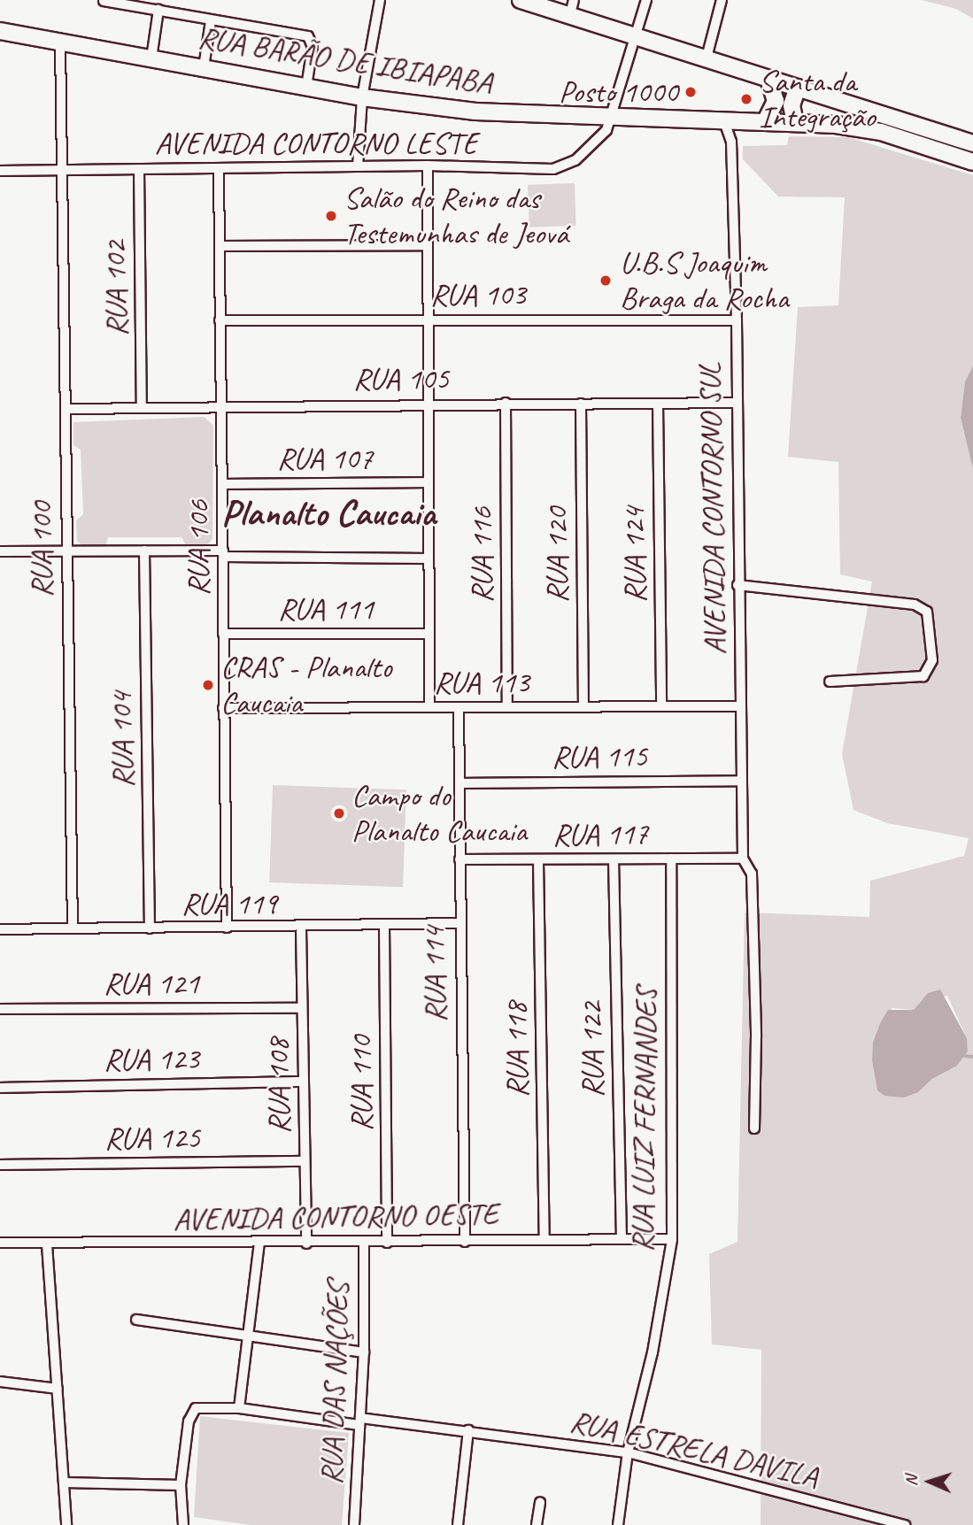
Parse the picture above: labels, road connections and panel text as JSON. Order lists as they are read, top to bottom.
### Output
{
  "streets": {
    "main road": ["RUA BARÃO DE IBIAPABA"],
    "street": [
      "AVENIDA CONTORNO LESTE",
      "RUA 102",
      "RUA 103",
      "RUA 105",
      "RUA 107",
      "AVENIDA CONTORNO SUL",
      "RUA 106",
      "RUA 100",
      "RUA 116",
      "RUA 120",
      "RUA 124",
      "RUA 111",
      "RUA 113",
      "RUA 104",
      "RUA 115",
      "RUA 117",
      "RUA 119",
      "RUA 114",
      "RUA 121",
      "RUA 118",
      "RUA 122",
      "RUA 123",
      "RUA 110",
      "RUA 108",
      "RUA LUIZ FERNANDES",
      "RUA 125",
      "AVENIDA CONTORNO OESTE",
      "RUA DAS NAÇÕES",
      "RUA ESTRELA DAVILA"
    ]
  },
  "crossings": [
    ["RUA BARÃO DE IBIAPABA", "AVENIDA CONTORNO LESTE"],
    ["RUA BARÃO DE IBIAPABA", "AVENIDA CONTORNO SUL"],
    ["RUA BARÃO DE IBIAPABA", "RUA 100"],
    ["AVENIDA CONTORNO LESTE", "RUA 102"],
    ["AVENIDA CONTORNO LESTE", "RUA 106"],
    ["AVENIDA CONTORNO LESTE", "RUA 100"],
    ["RUA 102", "RUA 105"],
    ["RUA 103", "AVENIDA CONTORNO SUL"],
    ["RUA 103", "RUA 106"],
    ["RUA 105", "AVENIDA CONTORNO SUL"],
    ["RUA 105", "RUA 106"],
    ["RUA 105", "RUA 100"],
    ["RUA 105", "RUA 116"],
    ["RUA 105", "RUA 120"],
    ["RUA 105", "RUA 124"],
    ["RUA 107", "RUA 106"],
    ["AVENIDA CONTORNO SUL", "RUA 113"],
    ["AVENIDA CONTORNO SUL", "RUA 115"],
    ["AVENIDA CONTORNO SUL", "RUA 117"],
    ["RUA 106", "RUA 111"],
    ["RUA 106", "RUA 113"],
    ["RUA 106", "RUA 119"],
    ["RUA 100", "RUA 119"],
    ["RUA 116", "RUA 113"],
    ["RUA 120", "RUA 113"],
    ["RUA 124", "RUA 113"],
    ["RUA 113", "RUA 114"],
    ["RUA 104", "RUA 119"],
    ["RUA 115", "RUA 114"],
    ["RUA 117", "RUA 114"],
    ["RUA 117", "RUA 118"],
    ["RUA 117", "RUA 122"],
    ["RUA 117", "RUA LUIZ FERNANDES"],
    ["RUA 119", "RUA 114"],
    ["RUA 119", "RUA 110"],
    ["RUA 119", "RUA 108"],
    ["RUA 114", "AVENIDA CONTORNO OESTE"],
    ["RUA 121", "RUA 108"],
    ["RUA 118", "AVENIDA CONTORNO OESTE"],
    ["RUA 122", "AVENIDA CONTORNO OESTE"],
    ["RUA 123", "RUA 108"],
    ["RUA 110", "AVENIDA CONTORNO OESTE"],
    ["RUA 108", "RUA 125"],
    ["RUA 108", "AVENIDA CONTORNO OESTE"],
    ["RUA LUIZ FERNANDES", "AVENIDA CONTORNO OESTE"],
    ["RUA LUIZ FERNANDES", "RUA ESTRELA DAVILA"],
    ["AVENIDA CONTORNO OESTE", "RUA DAS NAÇÕES"],
    ["RUA DAS NAÇÕES", "RUA ESTRELA DAVILA"]
  ],
  "districts": ["Planalto Caucaia"],
  "places": [
    "Posto 1000",
    "Santa da Integração",
    "Salão do Reino das Testemunhas de Jeová",
    "U.B.S Joaquim Braga da Rocha",
    "CRAS - Planalto Caucaia",
    "Campo do Planalto Caucaia"
  ],
  "north": "left"
}
